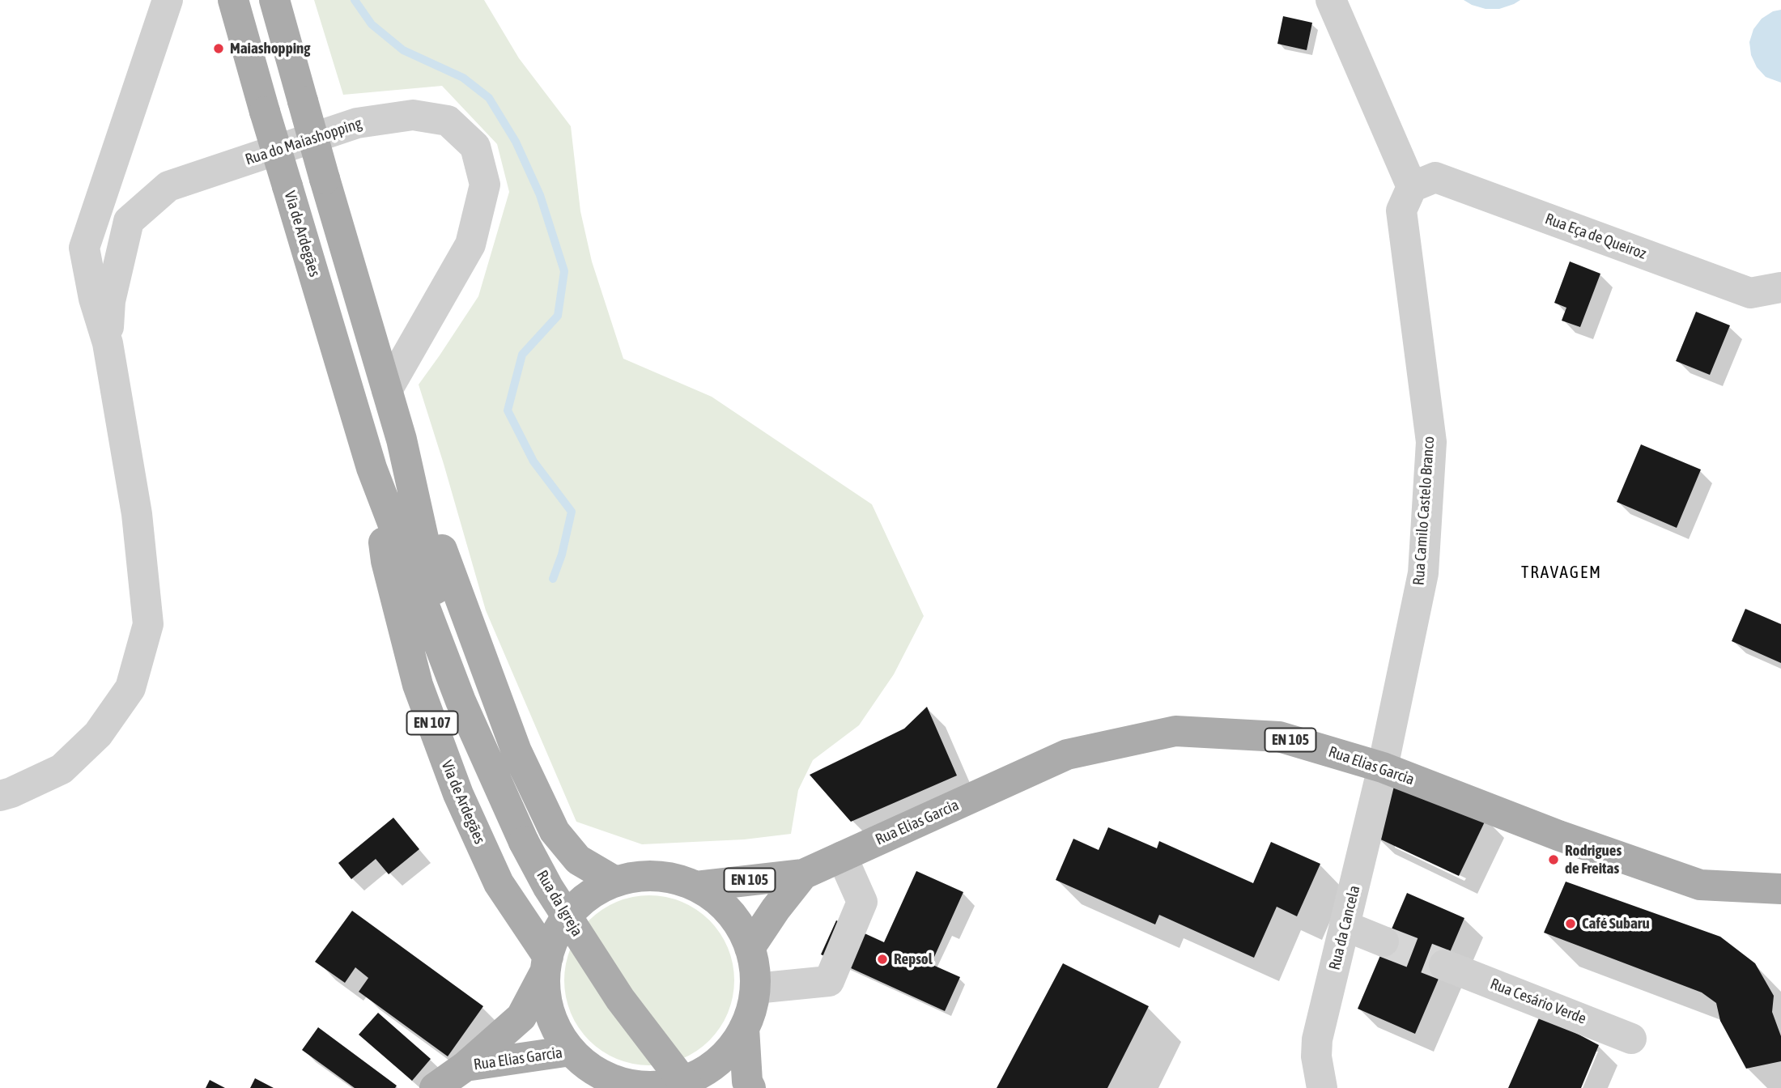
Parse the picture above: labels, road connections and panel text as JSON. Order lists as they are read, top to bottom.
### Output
{
  "streets": {
    "main road": [
      "Via de Ardegães",
      "EN 107",
      "EN 105",
      "Rua Elias Garcia",
      "Rua da Igreja"
    ],
    "street": [
      "Rua do Maiashopping",
      "Rua Eça de Queiroz",
      "Rua Camilo Castelo Branco",
      "Rua da Cancela",
      "Rua Cesário Verde"
    ]
  },
  "crossings": [
    ["Rua do Maiashopping", "EN 107"],
    ["Via de Ardegães", "EN 107"],
    ["Via de Ardegães", "EN 105"],
    ["Via de Ardegães", "Rua Elias Garcia"],
    ["Via de Ardegães", "Rua da Igreja"],
    ["Rua Eça de Queiroz", "Rua Camilo Castelo Branco"],
    ["Rua Camilo Castelo Branco", "Rua Elias Garcia"],
    ["Rua Camilo Castelo Branco", "Rua da Cancela"],
    ["EN 107", "EN 105"],
    ["EN 107", "Rua da Igreja"],
    ["EN 105", "Rua Elias Garcia"],
    ["Rua Elias Garcia", "Rua da Cancela"]
  ],
  "districts": ["TRAVAGEM"],
  "places": [
    "Maiashopping",
    "Rodrigues de Freitas",
    "Café Subaru",
    "Repsol"
  ]
}
